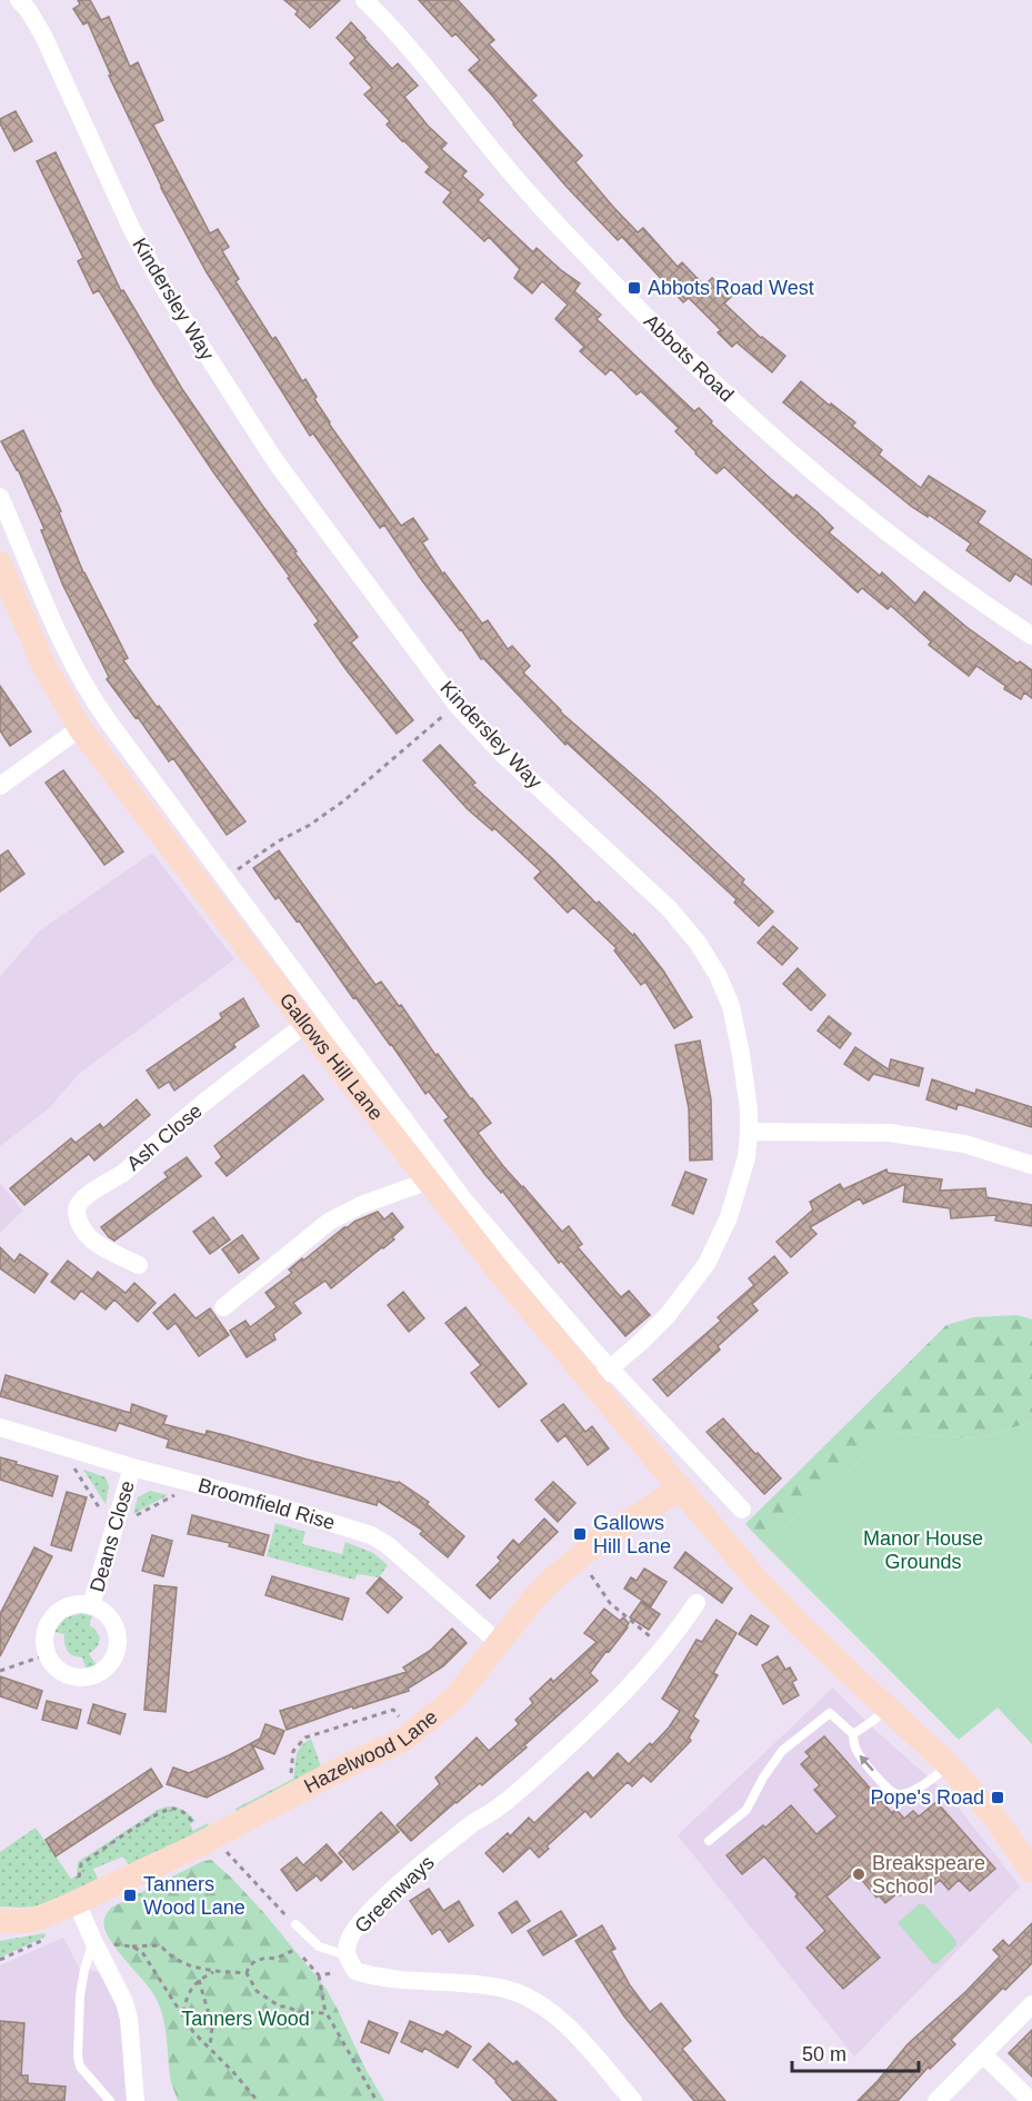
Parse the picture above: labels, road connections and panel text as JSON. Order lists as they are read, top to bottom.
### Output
{
  "streets": {
    "street": [
      "Kindersley Way",
      "Abbots Road",
      "Gallows Hill Lane",
      "Ash Close",
      "Broomfield Rise",
      "Deans Close",
      "Hazelwood Lane",
      "Greenways"
    ]
  },
  "crossings": [
    ["Kindersley Way", "Gallows Hill Lane"],
    ["Gallows Hill Lane", "Ash Close"],
    ["Gallows Hill Lane", "Hazelwood Lane"],
    ["Broomfield Rise", "Deans Close"],
    ["Broomfield Rise", "Hazelwood Lane"]
  ],
  "parks": ["Manor House Grounds", "Tanners Wood"],
  "places": {
    "transit": [
      "Abbots Road West",
      "Gallows Hill Lane",
      "Pope's Road",
      "Tanners Wood Lane"
    ],
    "other": ["Breakspeare School"]
  },
  "scale_bar": "50 m"
}
